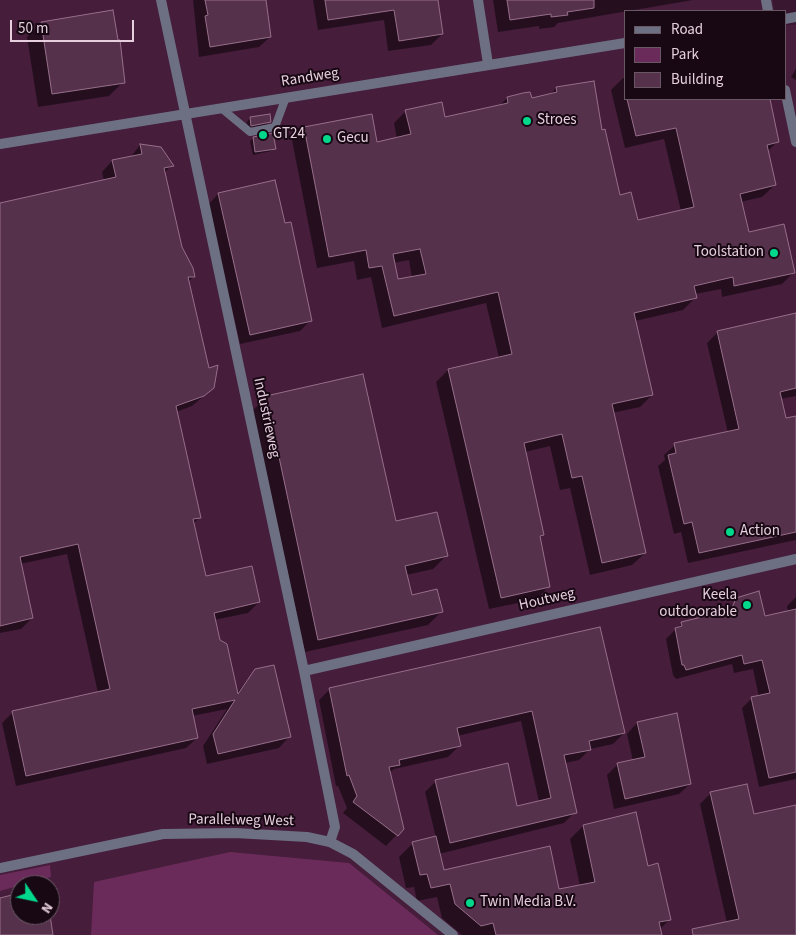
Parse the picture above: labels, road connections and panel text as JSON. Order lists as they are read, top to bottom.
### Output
{
  "streets": {
    "street": [
      "Randweg",
      "Industrieweg",
      "Houtweg",
      "Parallelweg West"
    ]
  },
  "crossings": [
    ["Randweg", "Industrieweg"],
    ["Industrieweg", "Houtweg"],
    ["Industrieweg", "Parallelweg West"]
  ],
  "places": [
    "Stroes",
    "GT24",
    "Gecu",
    "Toolstation",
    "Action",
    "Keela outdoorable",
    "Twin Media B.V."
  ],
  "legend": ["Road", "Park", "Building"],
  "scale_bar": "50 m",
  "north": "bottom right"
}
